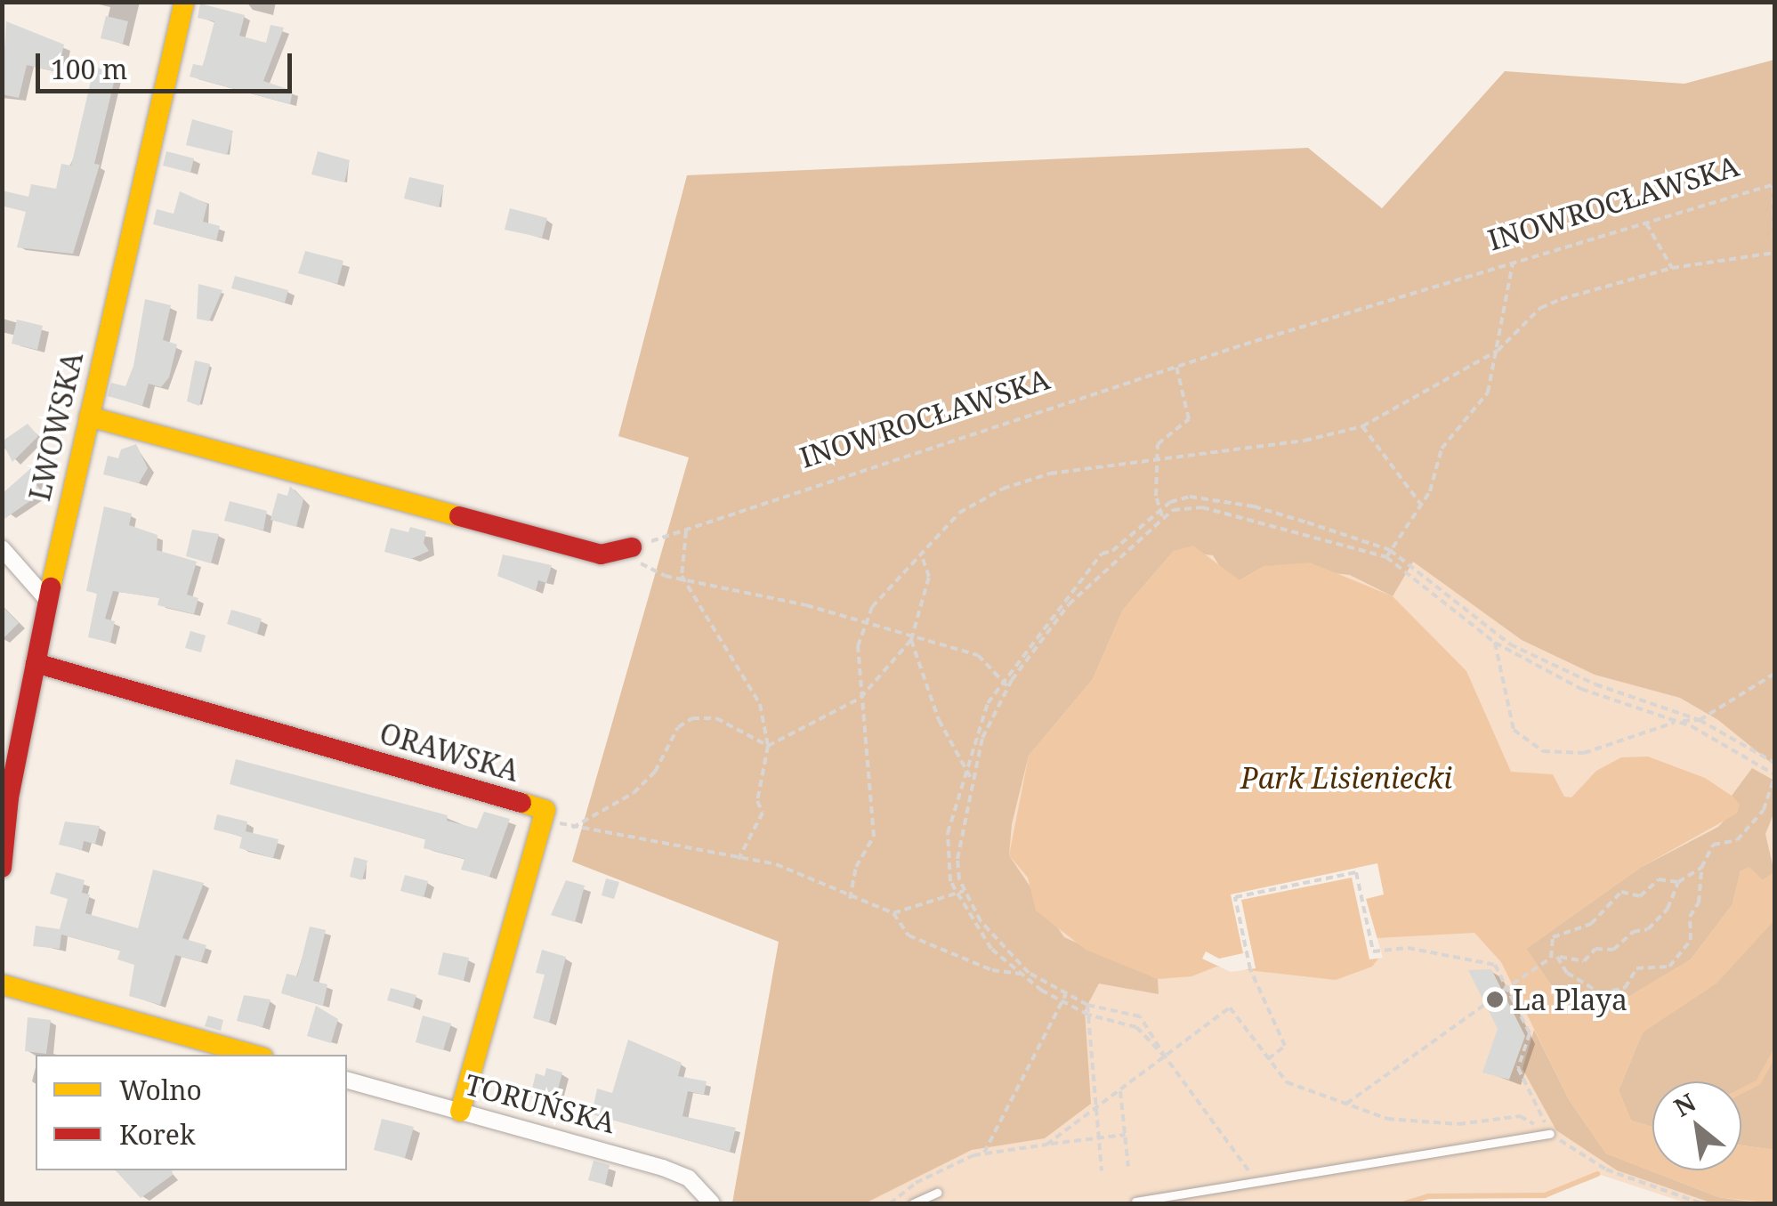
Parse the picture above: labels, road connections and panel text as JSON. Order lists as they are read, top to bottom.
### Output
{
  "streets": {
    "street": ["LWOWSKA", "ORAWSKA", "TORUŃSKA"],
    "path": ["INOWROCŁAWSKA"]
  },
  "crossings": [
    ["LWOWSKA", "ORAWSKA"],
    ["ORAWSKA", "TORUŃSKA"]
  ],
  "parks": ["Park Lisieniecki"],
  "places": ["La Playa"],
  "legend": ["Wolno", "Korek"],
  "scale_bar": "100 m",
  "north": "top left"
}
